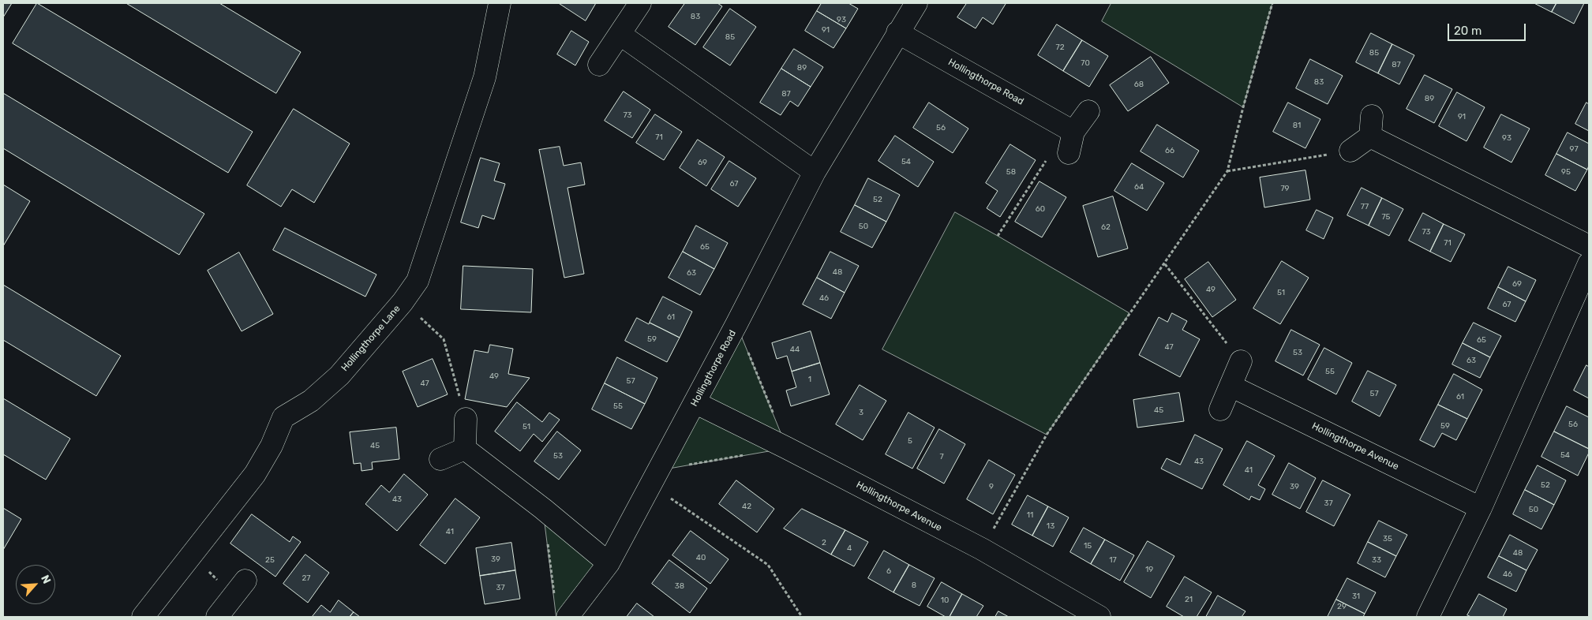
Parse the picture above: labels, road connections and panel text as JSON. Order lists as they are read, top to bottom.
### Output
{
  "streets": {
    "street": ["Hollingthorpe Road", "Hollingthorpe Lane", "Hollingthorpe Avenue"]
  },
  "crossings": [
    ["Hollingthorpe Road", "Hollingthorpe Avenue"]
  ],
  "house_numbers": [
    "83",
    "93",
    "91",
    "85",
    "72",
    "85",
    "70",
    "87",
    "89",
    "83",
    "68",
    "87",
    "89",
    "73",
    "91",
    "81",
    "56",
    "71",
    "93",
    "97",
    "66",
    "54",
    "69",
    "58",
    "95",
    "67",
    "64",
    "79",
    "52",
    "77",
    "60",
    "75",
    "50",
    "62",
    "73",
    "71",
    "65",
    "48",
    "63",
    "69",
    "49",
    "51",
    "46",
    "67",
    "61",
    "59",
    "65",
    "47",
    "44",
    "53",
    "63",
    "55",
    "49",
    "1",
    "57",
    "47",
    "57",
    "61",
    "55",
    "45",
    "3",
    "56",
    "59",
    "51",
    "5",
    "45",
    "54",
    "53",
    "7",
    "43",
    "41",
    "52",
    "9",
    "39",
    "43",
    "37",
    "42",
    "50",
    "11",
    "13",
    "41",
    "35",
    "2",
    "15",
    "4",
    "48",
    "40",
    "39",
    "25",
    "17",
    "33",
    "19",
    "6",
    "46",
    "27",
    "8",
    "38",
    "37",
    "31",
    "21",
    "10",
    "29"
  ],
  "scale_bar": "20 m",
  "north": "top right"
}
